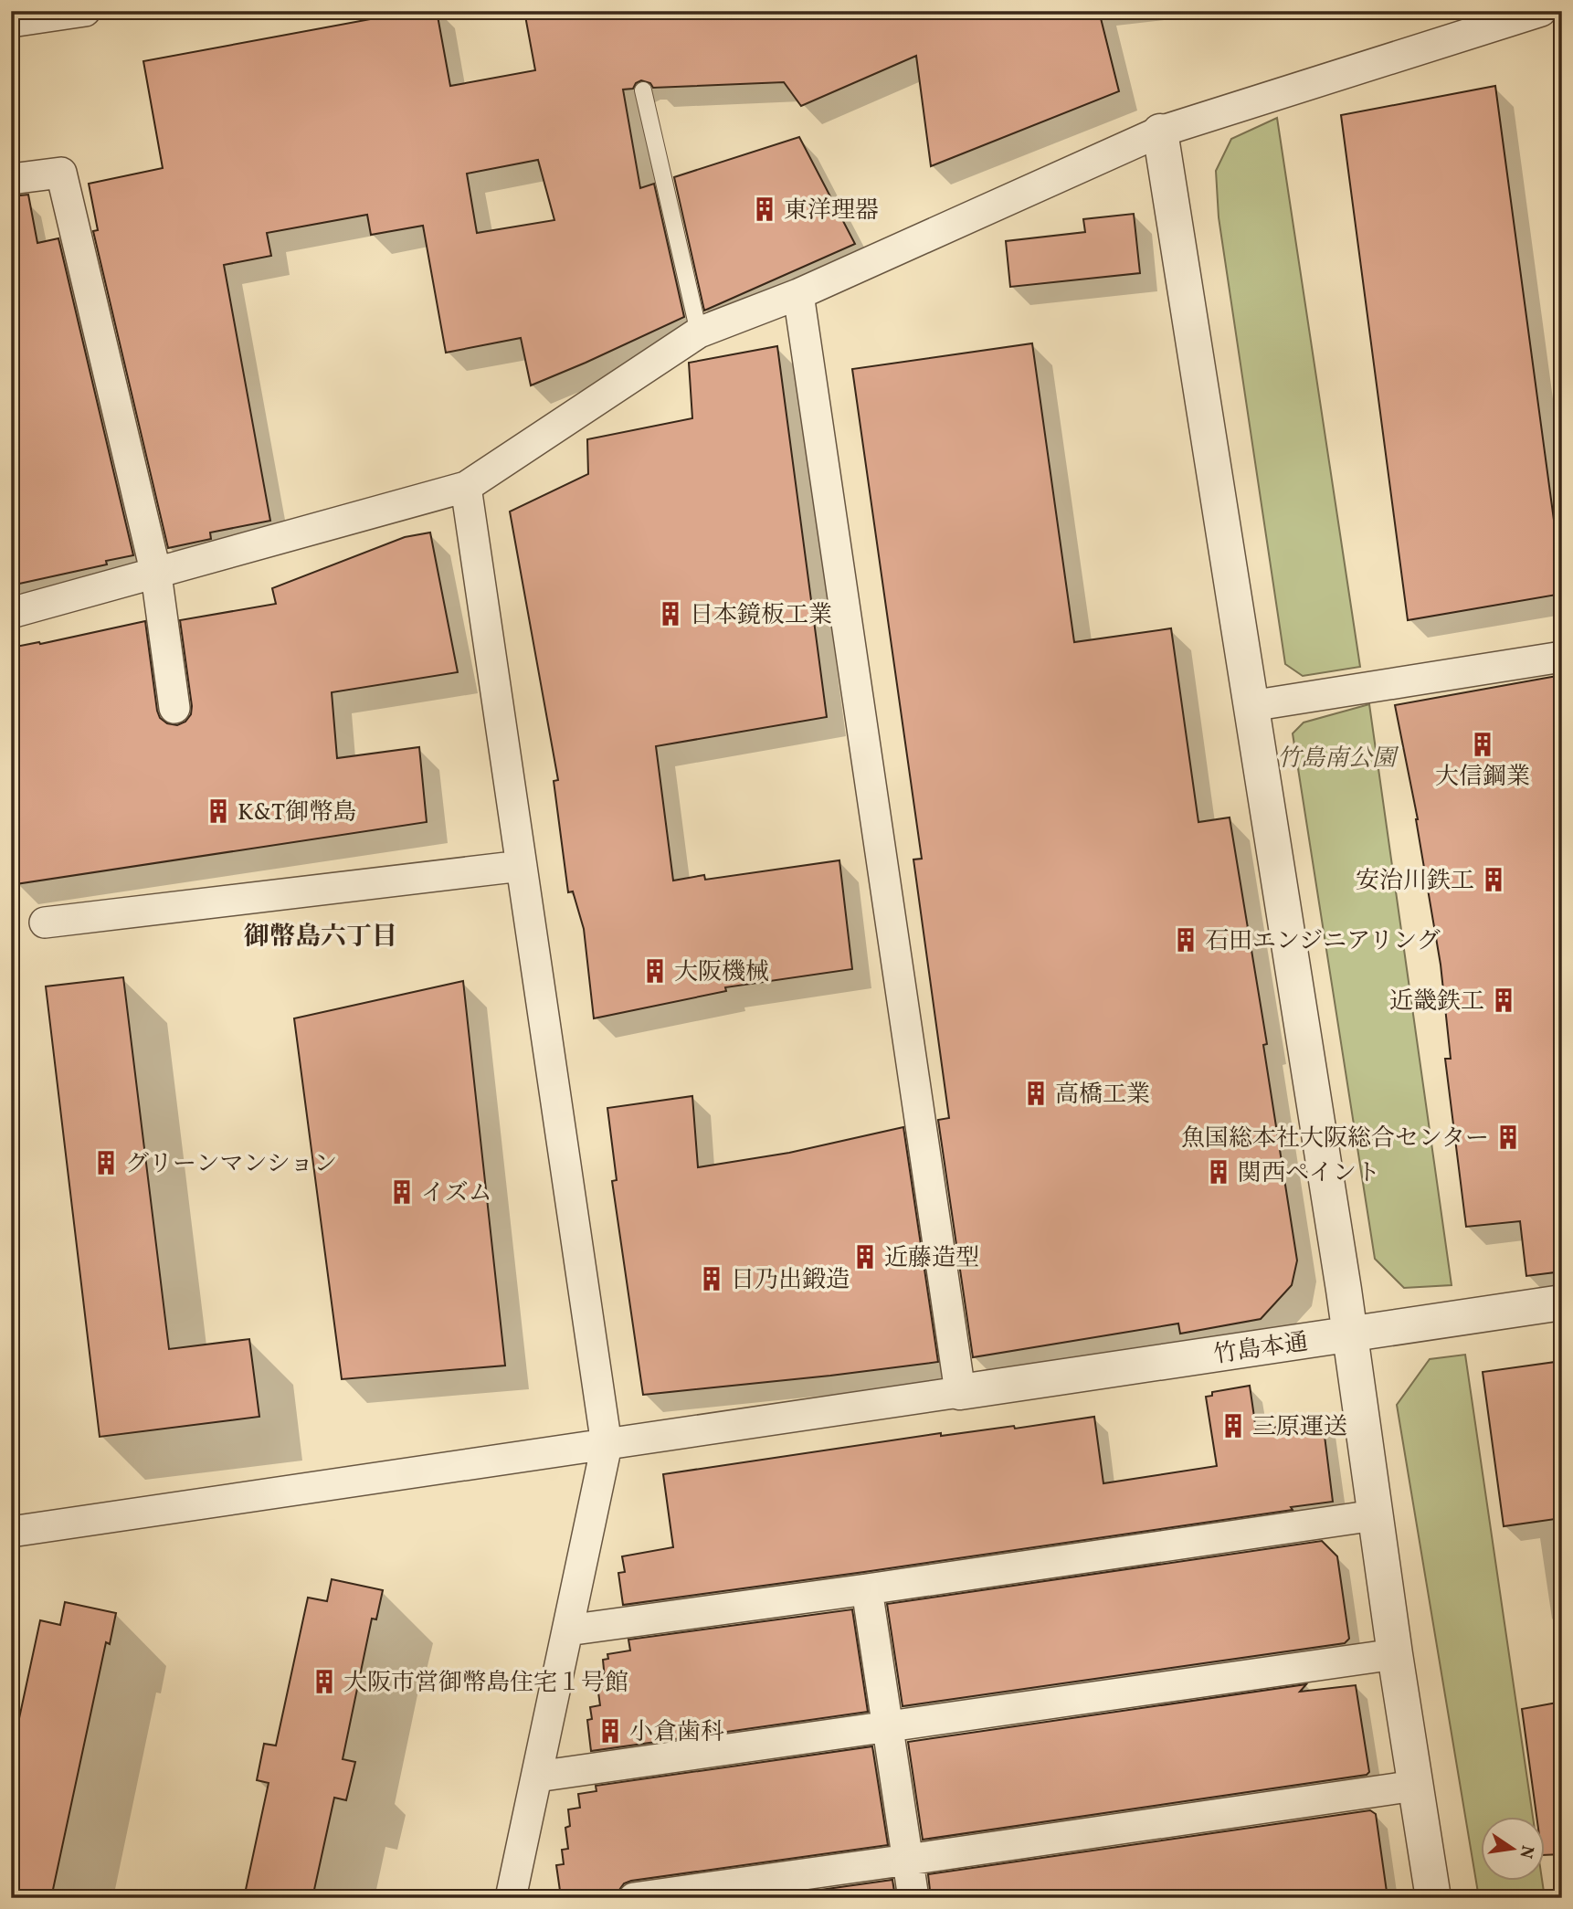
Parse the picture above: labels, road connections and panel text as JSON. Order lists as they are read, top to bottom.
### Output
{
  "streets": {
    "street": ["竹島本通"]
  },
  "districts": ["御幣島六丁目"],
  "parks": ["竹島南公園"],
  "places": {
    "building": [
      "東洋理器",
      "日本鏡板工業",
      "大信鋼業",
      "K&T御幣島",
      "安治川鉄工",
      "石田エンジニアリング",
      "大阪機械",
      "近畿鉄工",
      "高橋工業",
      "魚国総本社大阪総合センター",
      "グリーンマンション",
      "関西ペイント",
      "イズム",
      "近藤造型",
      "日乃出鍛造",
      "三原運送",
      "大阪市営御幣島住宅１号館",
      "小倉歯科"
    ]
  },
  "north": "right"
}
